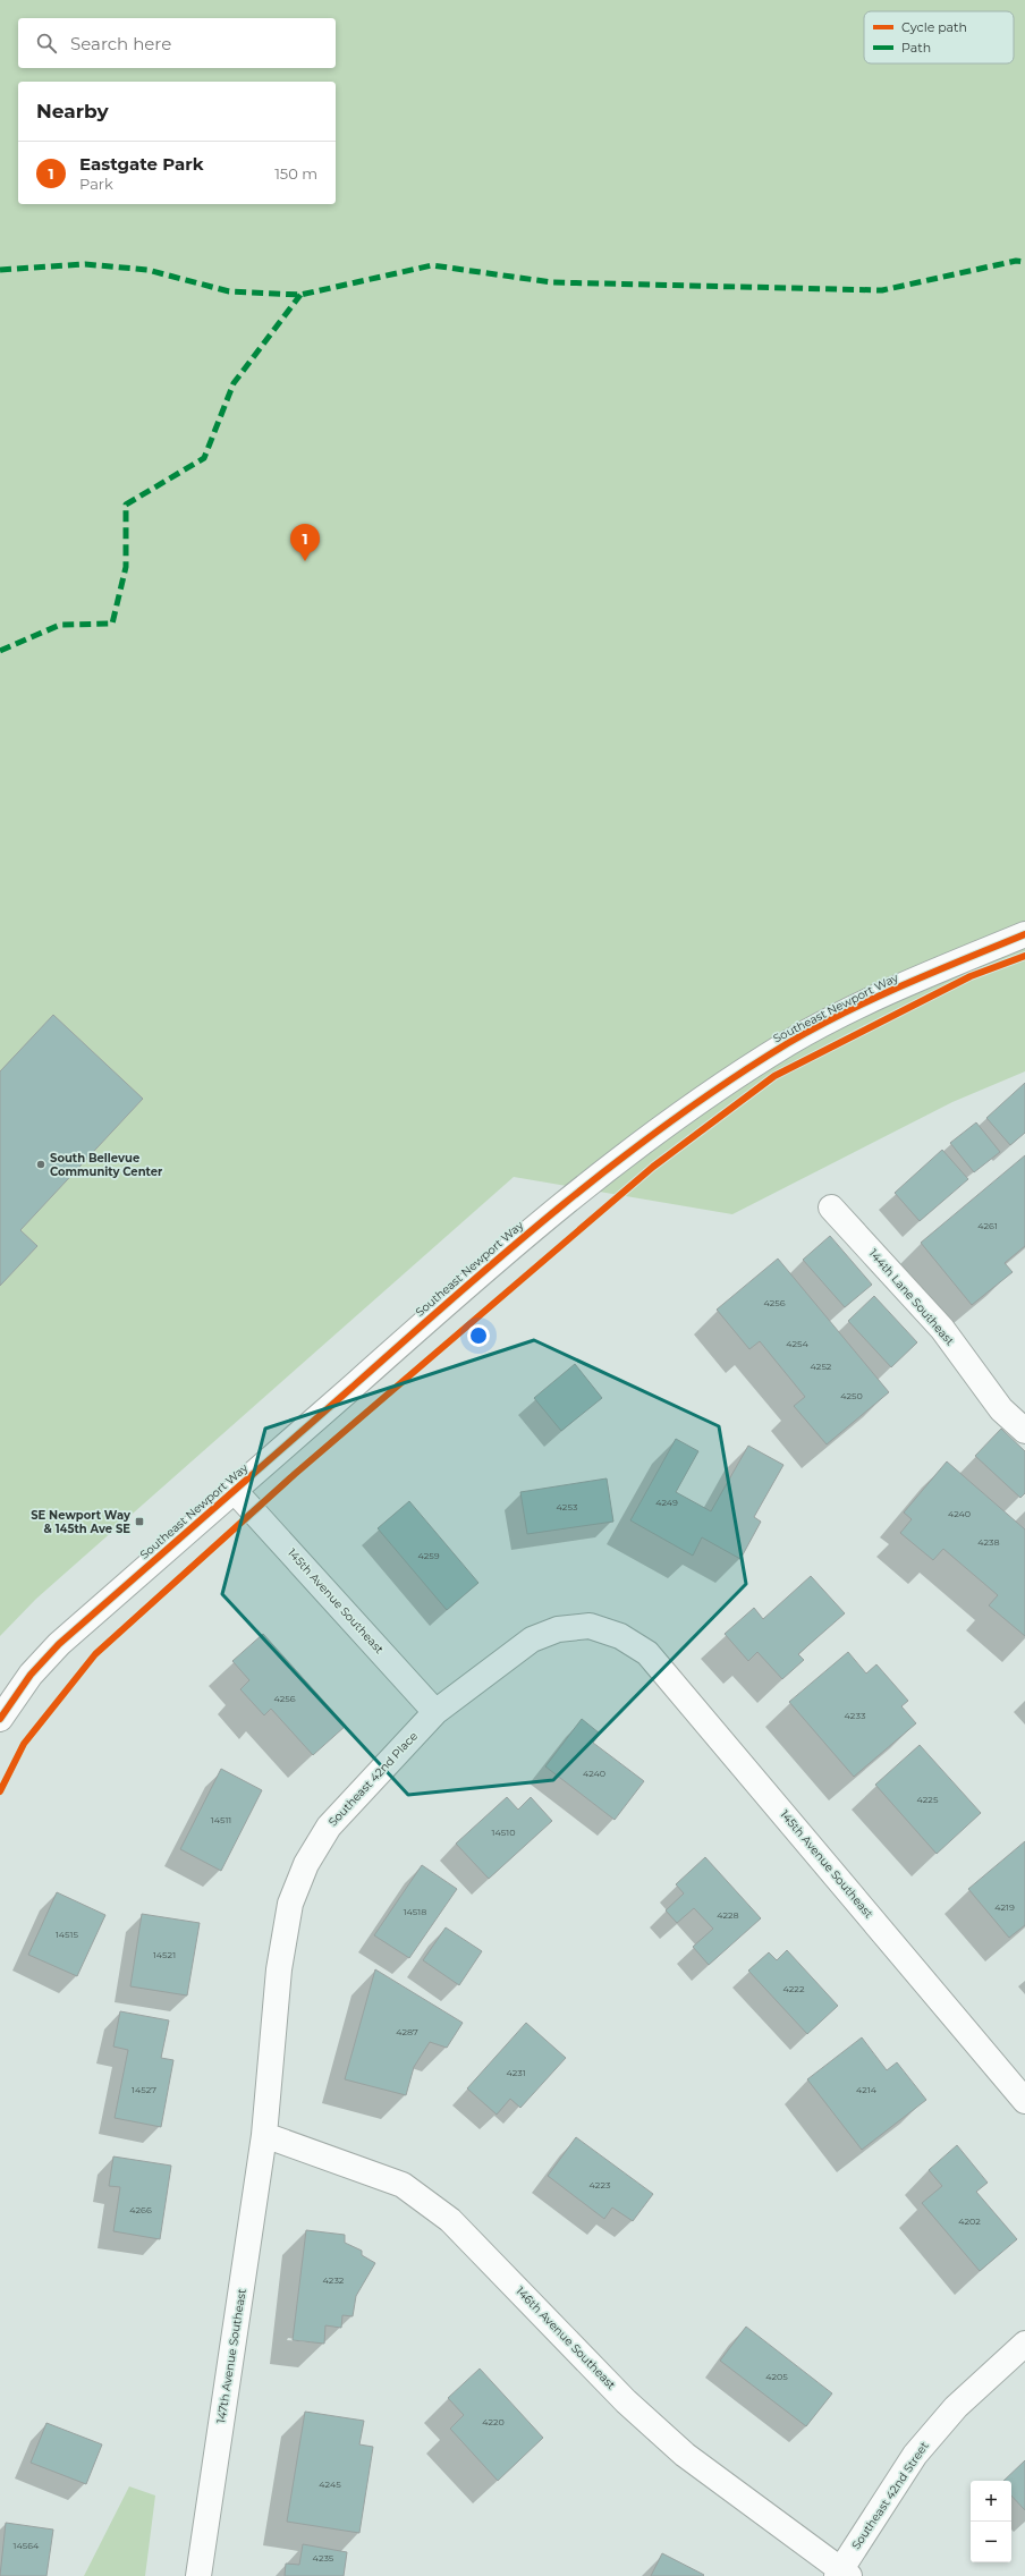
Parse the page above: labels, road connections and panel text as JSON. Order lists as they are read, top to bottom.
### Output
{
  "streets": {
    "street": [
      "Southeast Newport Way",
      "144th Lane Southeast",
      "145th Avenue Southeast",
      "Southeast 42nd Place",
      "146th Avenue Southeast",
      "147th Avenue Southeast",
      "Southeast 42nd Street"
    ]
  },
  "crossings": [
    ["Southeast Newport Way", "145th Avenue Southeast"],
    ["145th Avenue Southeast", "Southeast 42nd Place"],
    ["Southeast 42nd Place", "146th Avenue Southeast"],
    ["Southeast 42nd Place", "147th Avenue Southeast"],
    ["146th Avenue Southeast", "147th Avenue Southeast"],
    ["146th Avenue Southeast", "Southeast 42nd Street"]
  ],
  "places": {
    "other": ["South Bellevue Community Center"],
    "transit": ["SE Newport Way & 145th Ave SE"]
  },
  "house_numbers": [
    "4261",
    "4256",
    "4254",
    "4252",
    "4250",
    "4249",
    "4253",
    "4240",
    "4238",
    "4259",
    "4256",
    "4233",
    "4240",
    "4225",
    "14511",
    "14510",
    "4219",
    "14518",
    "4228",
    "14515",
    "14521",
    "4222",
    "4287",
    "4231",
    "14527",
    "4214",
    "4223",
    "4266",
    "4202",
    "4232",
    "4205",
    "4220",
    "4245",
    "14564",
    "4235"
  ],
  "legend": ["Cycle path", "Path"],
  "page": {
    "search": "Search here",
    "heading": "Nearby",
    "list": [
      {
        "mark": "1",
        "name": "Eastgate Park",
        "note": "Park",
        "value": "150 m"
      }
    ],
    "pins": "1",
    "map_buttons": ["+", "−"]
  }
}
